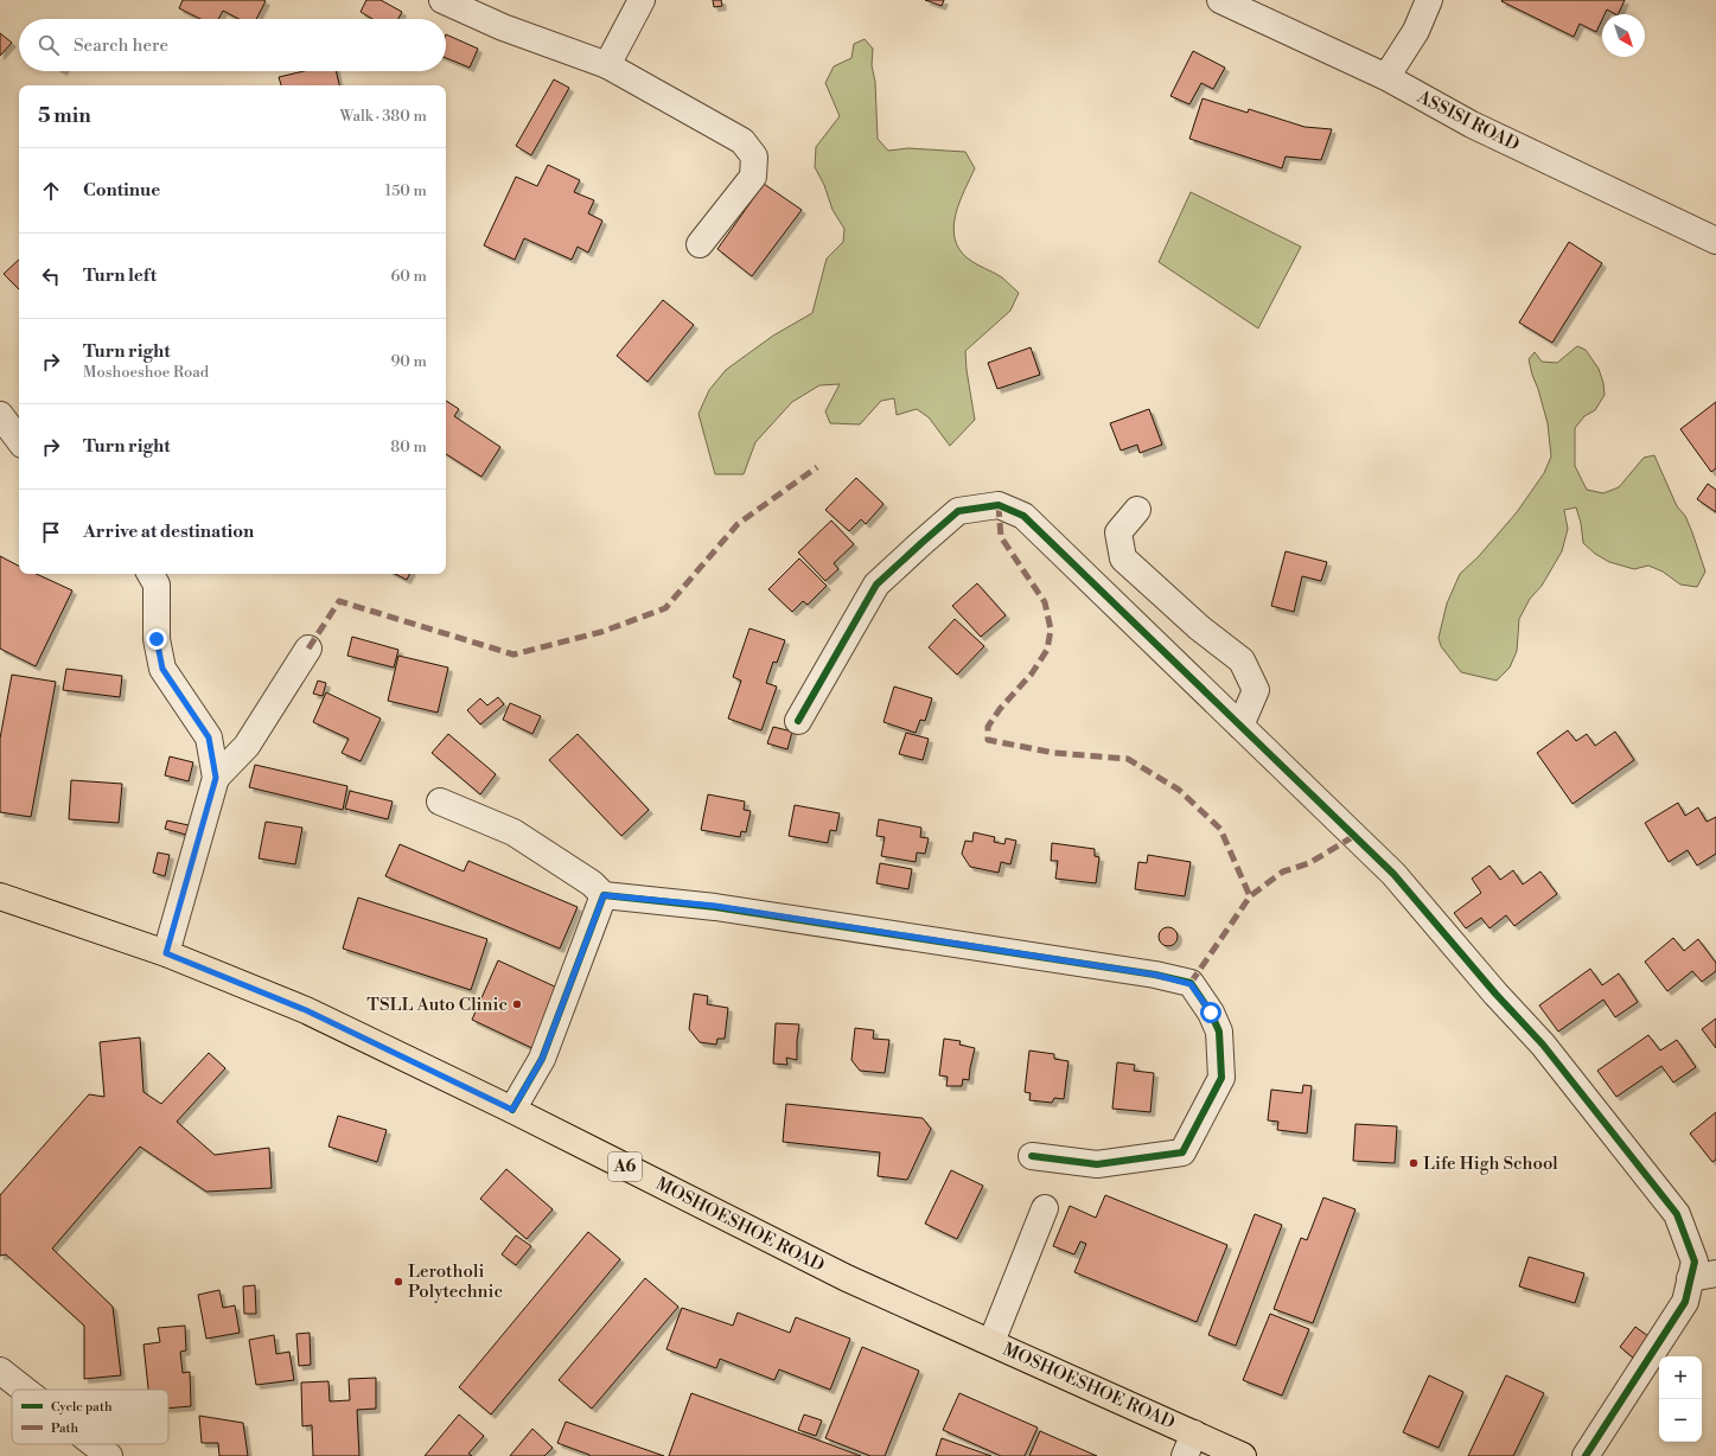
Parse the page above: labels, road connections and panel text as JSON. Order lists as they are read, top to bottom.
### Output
{
  "streets": {
    "main road": ["A6", "MOSHOESHOE ROAD"],
    "street": ["ASSISI ROAD"]
  },
  "places": ["TSLL Auto Clinic", "Life High School", "Lerotholi Polytechnic"],
  "legend": ["Cycle path", "Path"],
  "north": "bottom right",
  "page": {
    "search": "Search here",
    "heading": ["5 min", "Walk · 380 m"],
    "list": [
      ["Continue", "150 m"],
      ["Turn left", "60 m"],
      ["Turn right", "Moshoeshoe Road", "90 m"],
      ["Turn right", "80 m"],
      "Arrive at destination"
    ],
    "map_buttons": ["+", "−"]
  }
}
